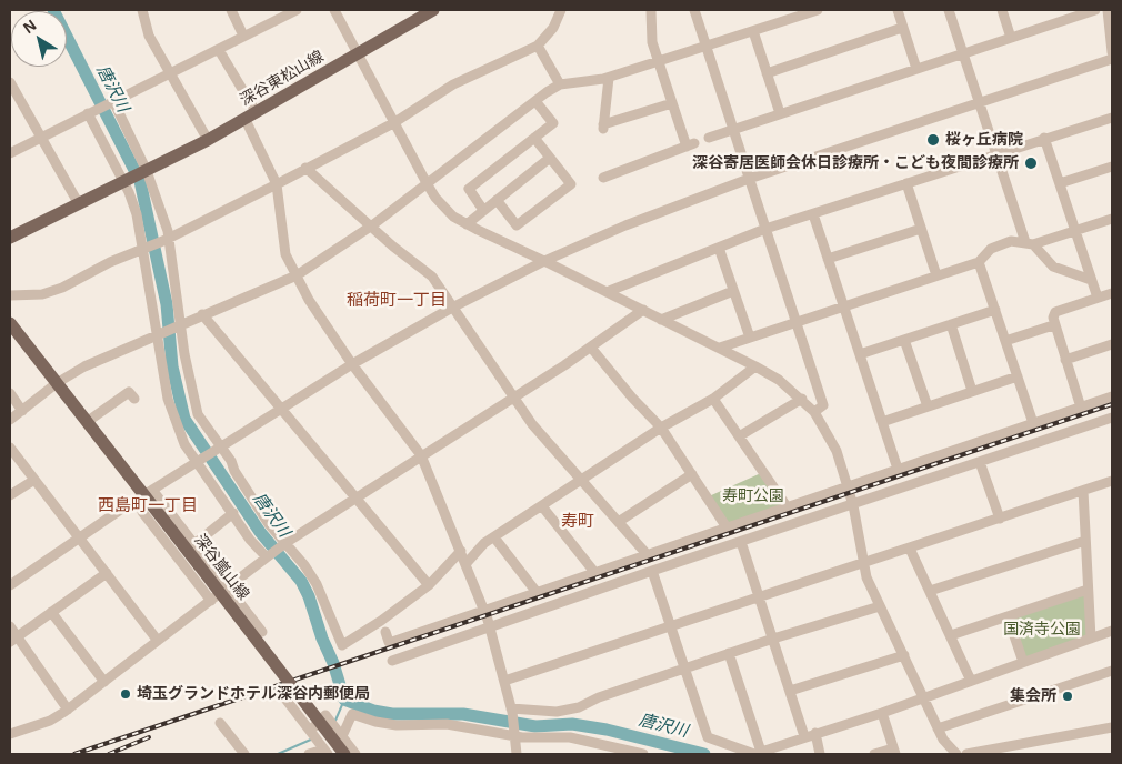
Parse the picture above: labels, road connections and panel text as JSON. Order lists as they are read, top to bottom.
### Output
{
  "streets": {
    "main road": ["深谷東松山線", "深谷嵐山線"]
  },
  "districts": ["稲荷町一丁目", "西島町一丁目", "寿町"],
  "water": ["唐沢川"],
  "parks": ["寿町公園", "国済寺公園"],
  "places": [
    "桜ヶ丘病院",
    "深谷寄居医師会休日診療所・こども夜間診療所",
    "埼玉グランドホテル深谷内郵便局",
    "集会所"
  ],
  "north": "top left"
}
